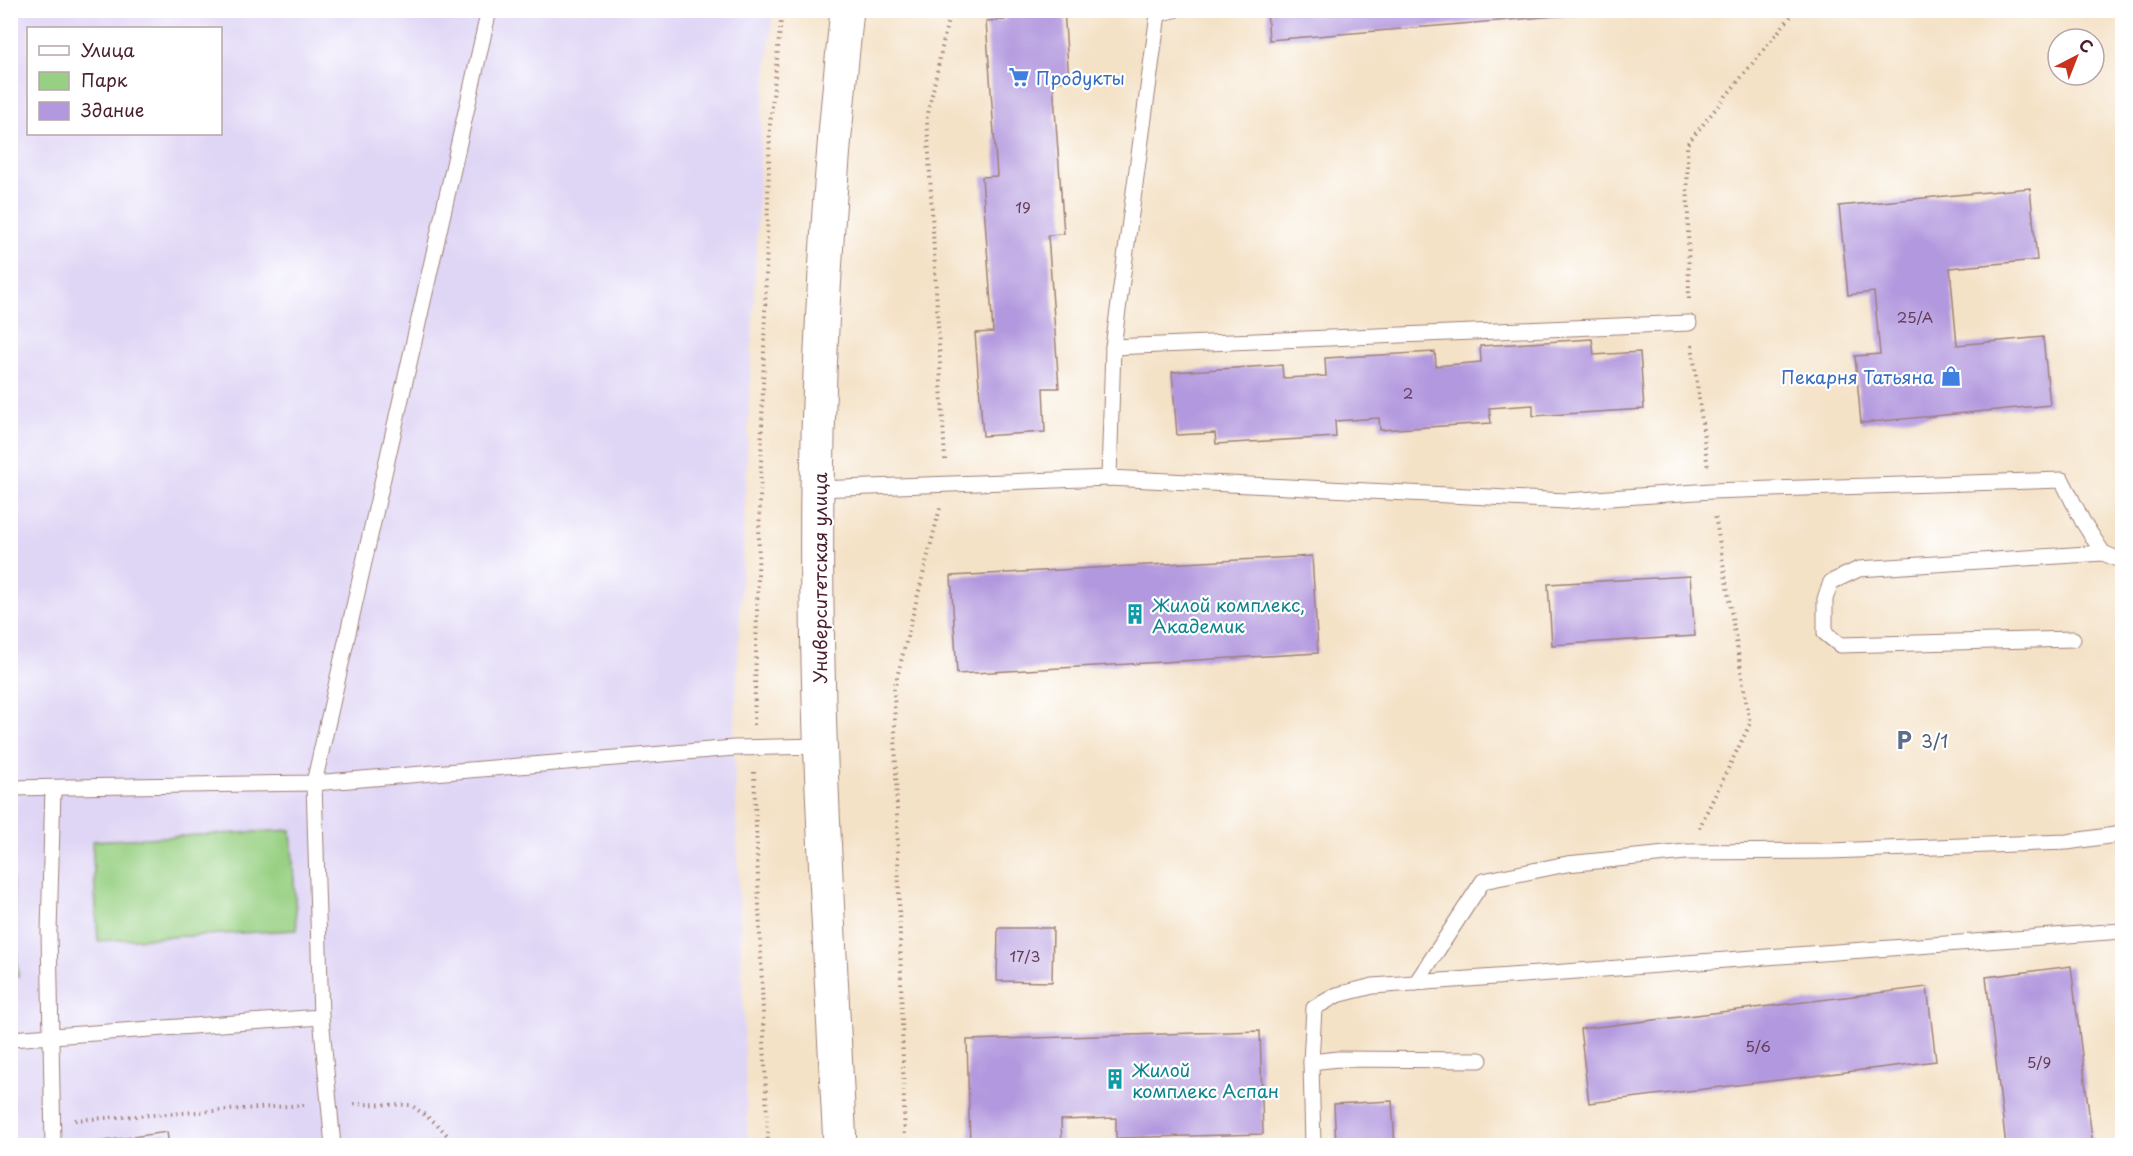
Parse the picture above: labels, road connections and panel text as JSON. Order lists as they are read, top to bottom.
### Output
{
  "streets": {
    "main road": ["Университетская улица"]
  },
  "places": {
    "supermarket": ["Продукты"],
    "shop": ["Пекарня Татьяна"],
    "building": ["Жилой комплекс, Академик", "Жилой комплекс Аспан"],
    "parking": ["3/1"]
  },
  "house_numbers": [
    "19",
    "25/А",
    "2",
    "17/3",
    "5/6",
    "5/9"
  ],
  "legend": ["Улица", "Парк", "Здание"],
  "north": "top right"
}
